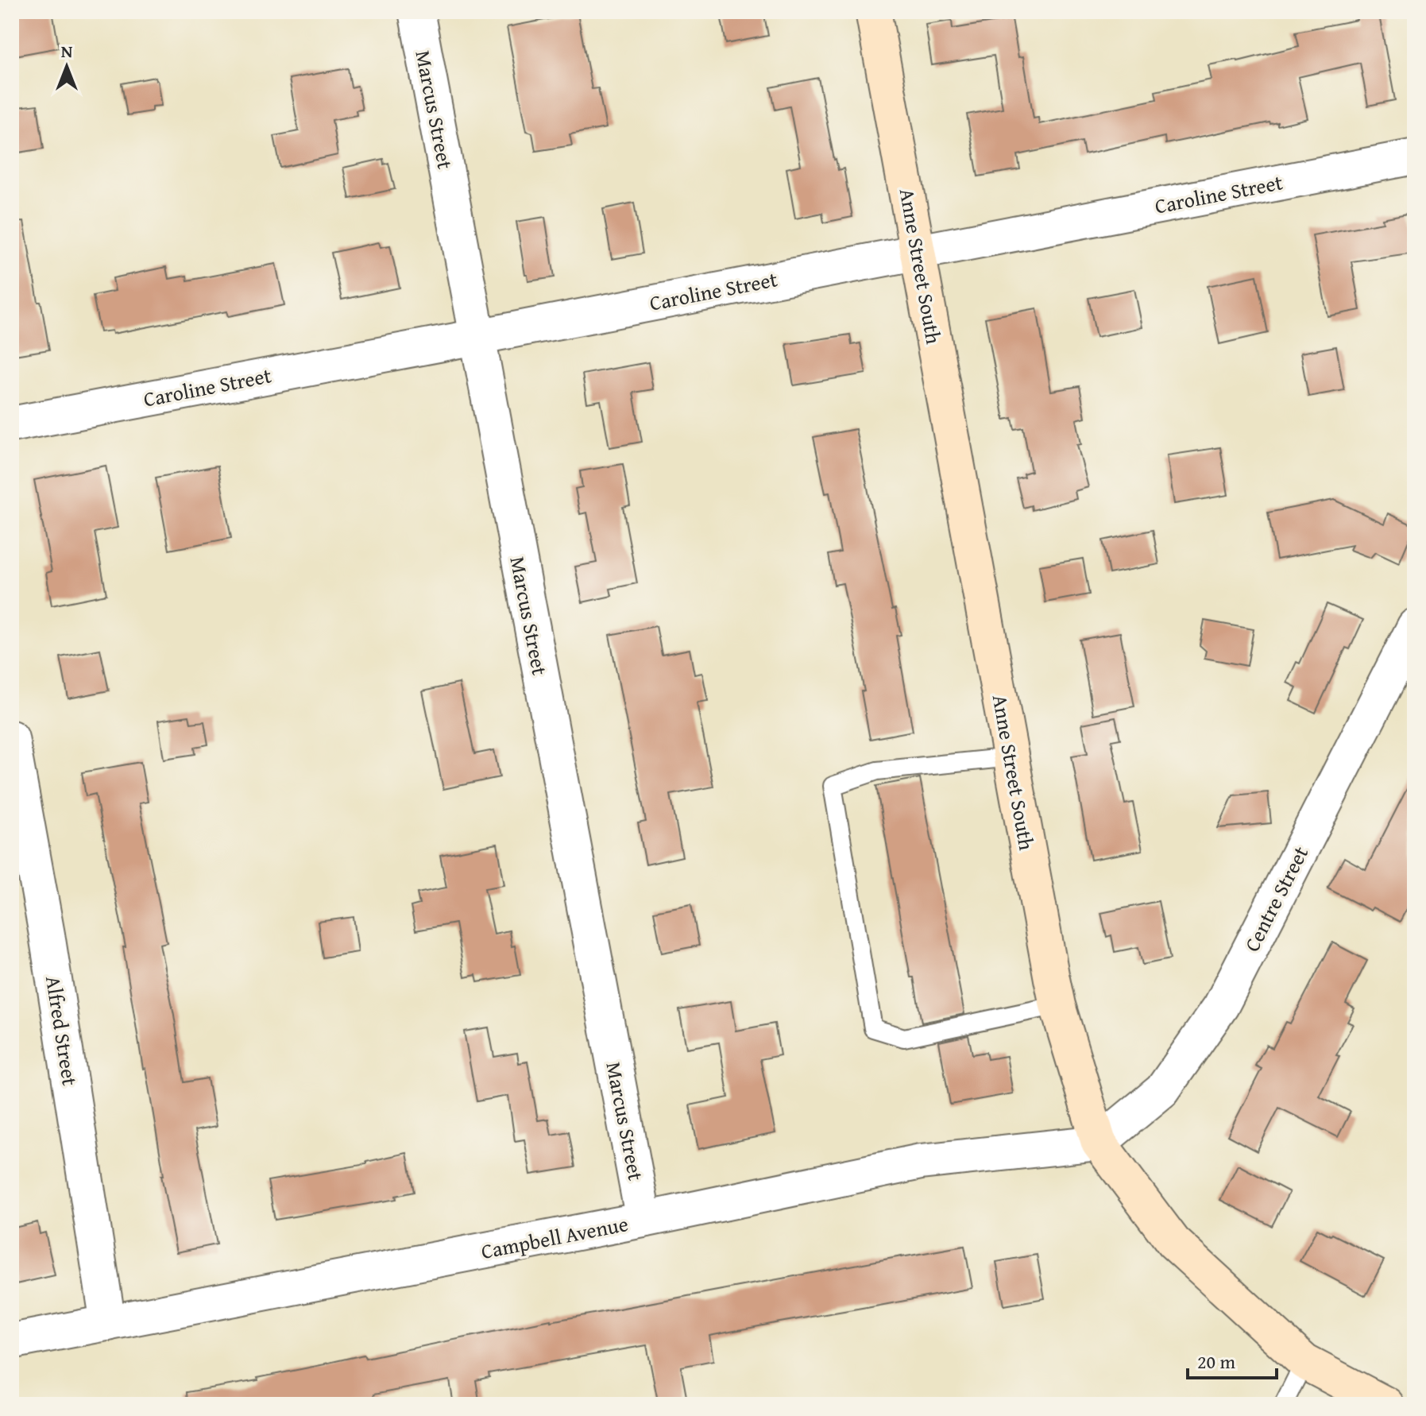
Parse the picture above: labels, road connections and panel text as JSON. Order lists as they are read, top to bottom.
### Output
{
  "streets": {
    "street": [
      "Marcus Street",
      "Caroline Street",
      "Anne Street South",
      "Centre Street",
      "Alfred Street",
      "Campbell Avenue"
    ]
  },
  "crossings": [
    ["Marcus Street", "Caroline Street"],
    ["Marcus Street", "Campbell Avenue"],
    ["Caroline Street", "Anne Street South"],
    ["Anne Street South", "Centre Street"],
    ["Anne Street South", "Campbell Avenue"],
    ["Centre Street", "Campbell Avenue"],
    ["Alfred Street", "Campbell Avenue"]
  ],
  "scale_bar": "20 m",
  "north": "top"
}
